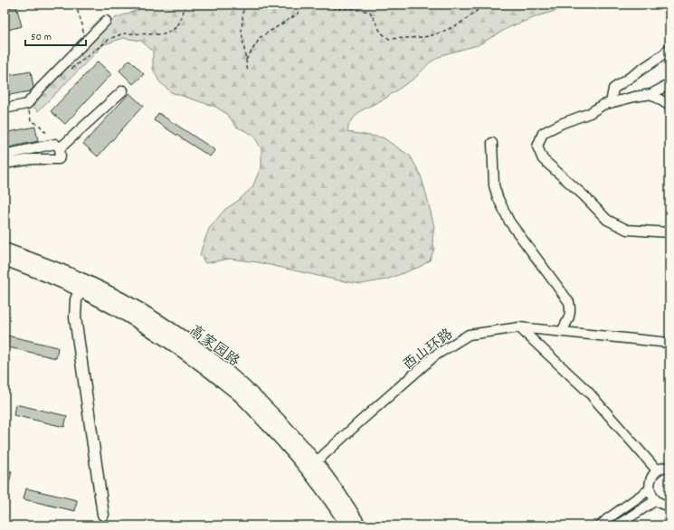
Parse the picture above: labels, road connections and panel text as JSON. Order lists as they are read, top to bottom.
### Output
{
  "streets": {
    "main road": ["高家园路"],
    "street": ["西山环路"]
  },
  "crossings": [
    ["高家园路", "西山环路"]
  ],
  "scale_bar": "50 m"
}
